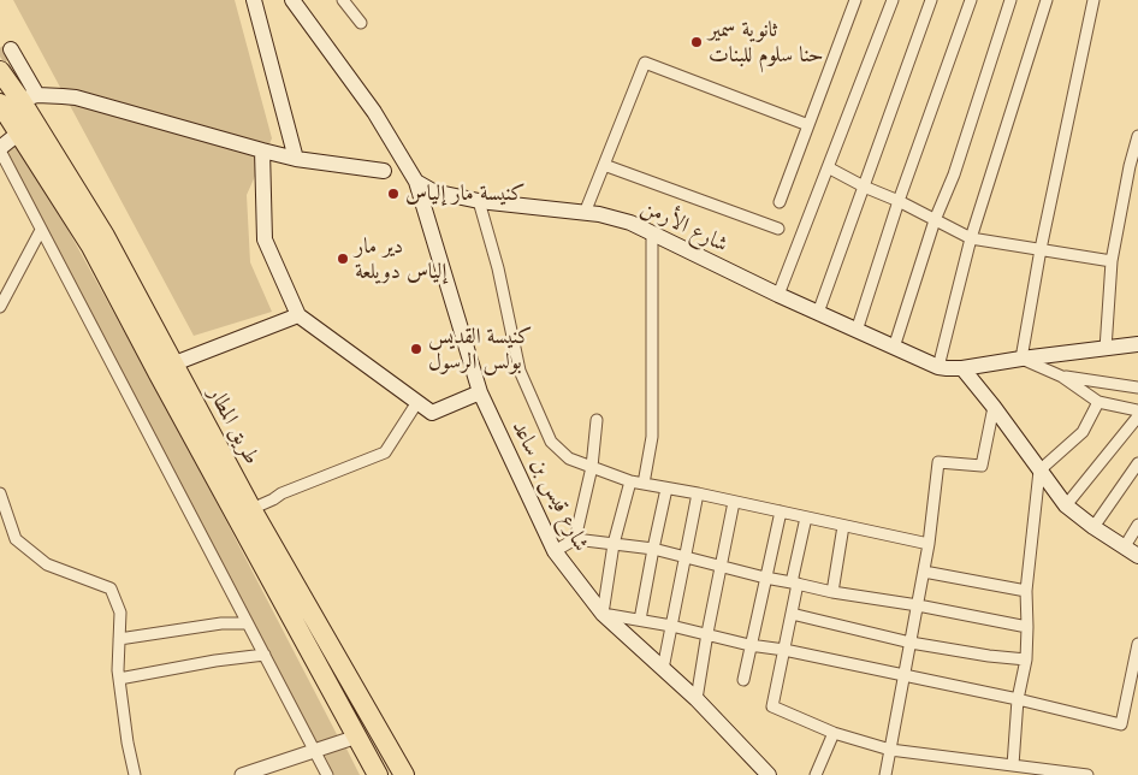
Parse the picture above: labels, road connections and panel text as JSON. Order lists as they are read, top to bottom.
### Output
{
  "streets": {
    "highway": ["طريق المطار"],
    "main road": ["شارع الأرمن", "شارع قيس بن ساعد"]
  },
  "crossings": [
    ["شارع الأرمن", "شارع قيس بن ساعد"]
  ],
  "places": [
    "ثانوية سمير حنا سلوم للبنات",
    "كنيسة مار إلياس",
    "دير مار إلياس دويلعة",
    "كنيسة القديس بولس الرسول"
  ]
}
